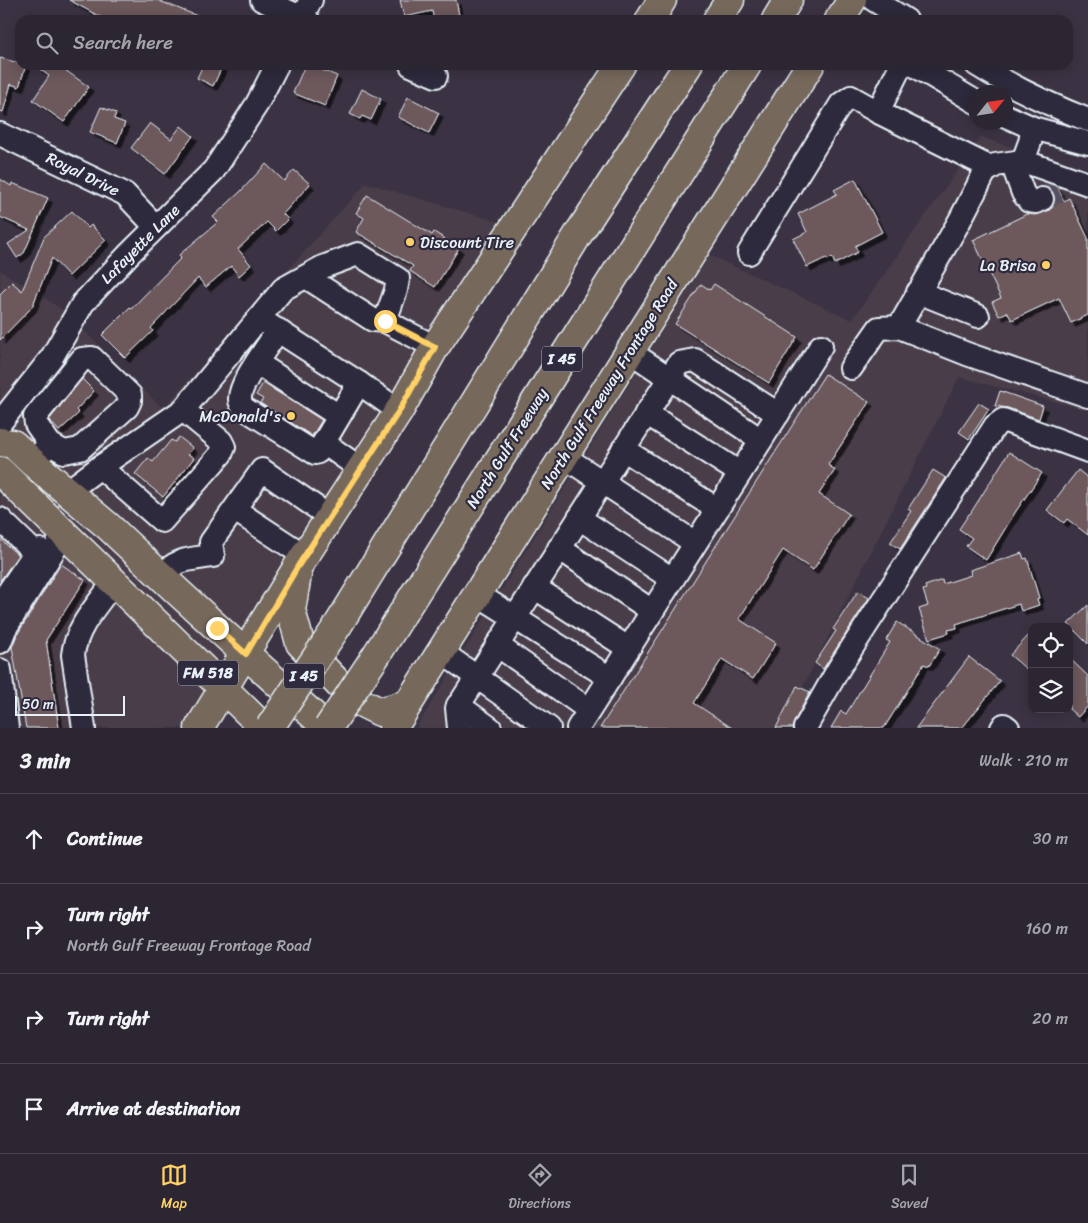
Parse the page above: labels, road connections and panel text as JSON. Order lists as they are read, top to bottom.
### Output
{
  "streets": {
    "main road": [
      "I 45",
      "North Gulf Freeway Frontage Road",
      "North Gulf Freeway",
      "FM 518"
    ],
    "street": ["Royal Drive", "Lafayette Lane"]
  },
  "crossings": [
    ["Royal Drive", "Lafayette Lane"],
    ["North Gulf Freeway", "FM 518"]
  ],
  "places": ["Discount Tire", "La Brisa", "McDonald's"],
  "scale_bar": "50 m",
  "north": "top right",
  "page": {
    "search": "Search here",
    "scale": "50 m",
    "heading": ["3 min", "Walk · 210 m"],
    "list": [
      ["Continue", "30 m"],
      ["Turn right", "North Gulf Freeway Frontage Road", "160 m"],
      ["Turn right", "20 m"],
      "Arrive at destination"
    ],
    "nav": ["Map", "Directions", "Saved"]
  }
}
